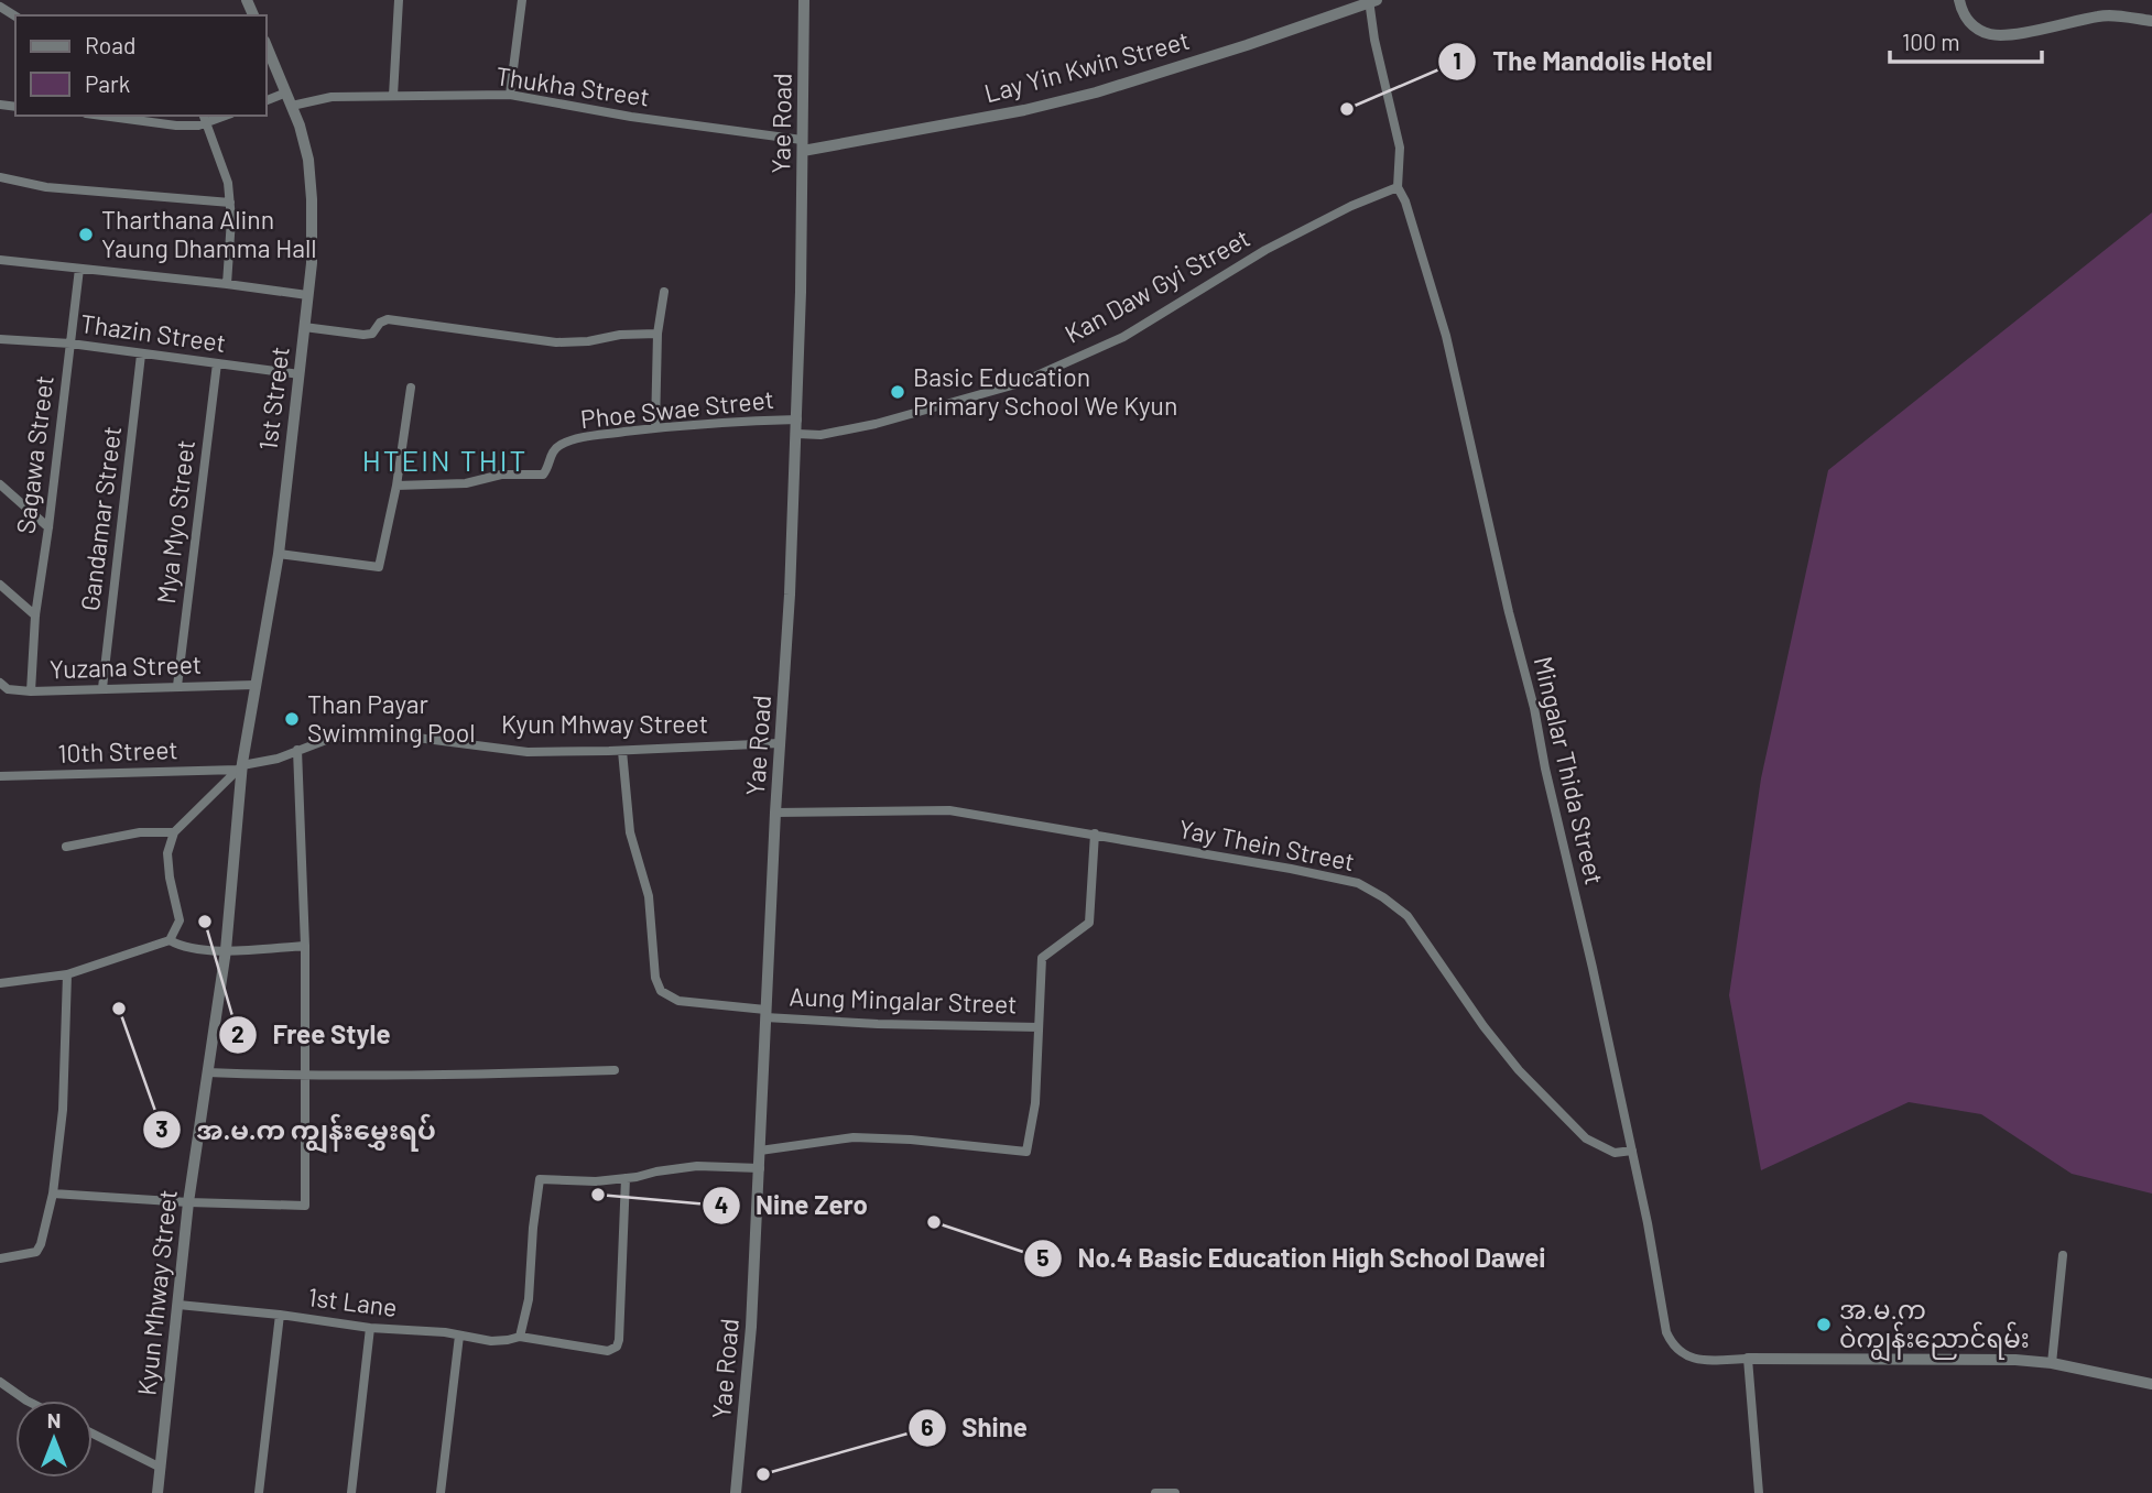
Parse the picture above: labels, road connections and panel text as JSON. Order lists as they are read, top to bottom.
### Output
{
  "streets": {
    "street": [
      "Lay Yin Kwin Street",
      "Thukha Street",
      "Yae Road",
      "Kan Daw Gyi Street",
      "Thazin Street",
      "1st Street",
      "Phoe Swae Street",
      "Sagawa Street",
      "Gandamar Street",
      "Mya Myo Street",
      "Yuzana Street",
      "Kyun Mhway Street",
      "10th Street",
      "Mingalar Thida Street",
      "Yay Thein Street",
      "Aung Mingalar Street",
      "1st Lane"
    ]
  },
  "crossings": [
    ["Lay Yin Kwin Street", "Thukha Street"],
    ["Lay Yin Kwin Street", "Yae Road"],
    ["Lay Yin Kwin Street", "Mingalar Thida Street"],
    ["Thukha Street", "Yae Road"],
    ["Thukha Street", "1st Street"],
    ["Yae Road", "Kan Daw Gyi Street"],
    ["Yae Road", "Phoe Swae Street"],
    ["Yae Road", "Kyun Mhway Street"],
    ["Yae Road", "Yay Thein Street"],
    ["Yae Road", "Aung Mingalar Street"],
    ["Kan Daw Gyi Street", "Mingalar Thida Street"],
    ["Thazin Street", "1st Street"],
    ["Thazin Street", "Sagawa Street"],
    ["Thazin Street", "Gandamar Street"],
    ["Thazin Street", "Mya Myo Street"],
    ["1st Street", "Yuzana Street"],
    ["1st Street", "Kyun Mhway Street"],
    ["1st Street", "10th Street"],
    ["Sagawa Street", "Yuzana Street"],
    ["Gandamar Street", "Yuzana Street"],
    ["Mya Myo Street", "Yuzana Street"],
    ["Kyun Mhway Street", "10th Street"],
    ["Kyun Mhway Street", "Aung Mingalar Street"],
    ["Kyun Mhway Street", "1st Lane"],
    ["Mingalar Thida Street", "Yay Thein Street"]
  ],
  "districts": ["HTEIN THIT"],
  "places": [
    "The Mandolis Hotel",
    "Tharthana Alinn Yaung Dhamma Hall",
    "Basic Education Primary School We Kyun",
    "Than Payar Swimming Pool",
    "Free Style",
    "အ.မ.က ကျွန်းမွှေးရပ်",
    "Nine Zero",
    "No.4 Basic Education High School Dawei",
    "အ.မ.က ဝဲကျွန်းညောင်ရမ်း",
    "Shine"
  ],
  "legend": ["Road", "Park"],
  "scale_bar": "100 m",
  "north": "top"
}
